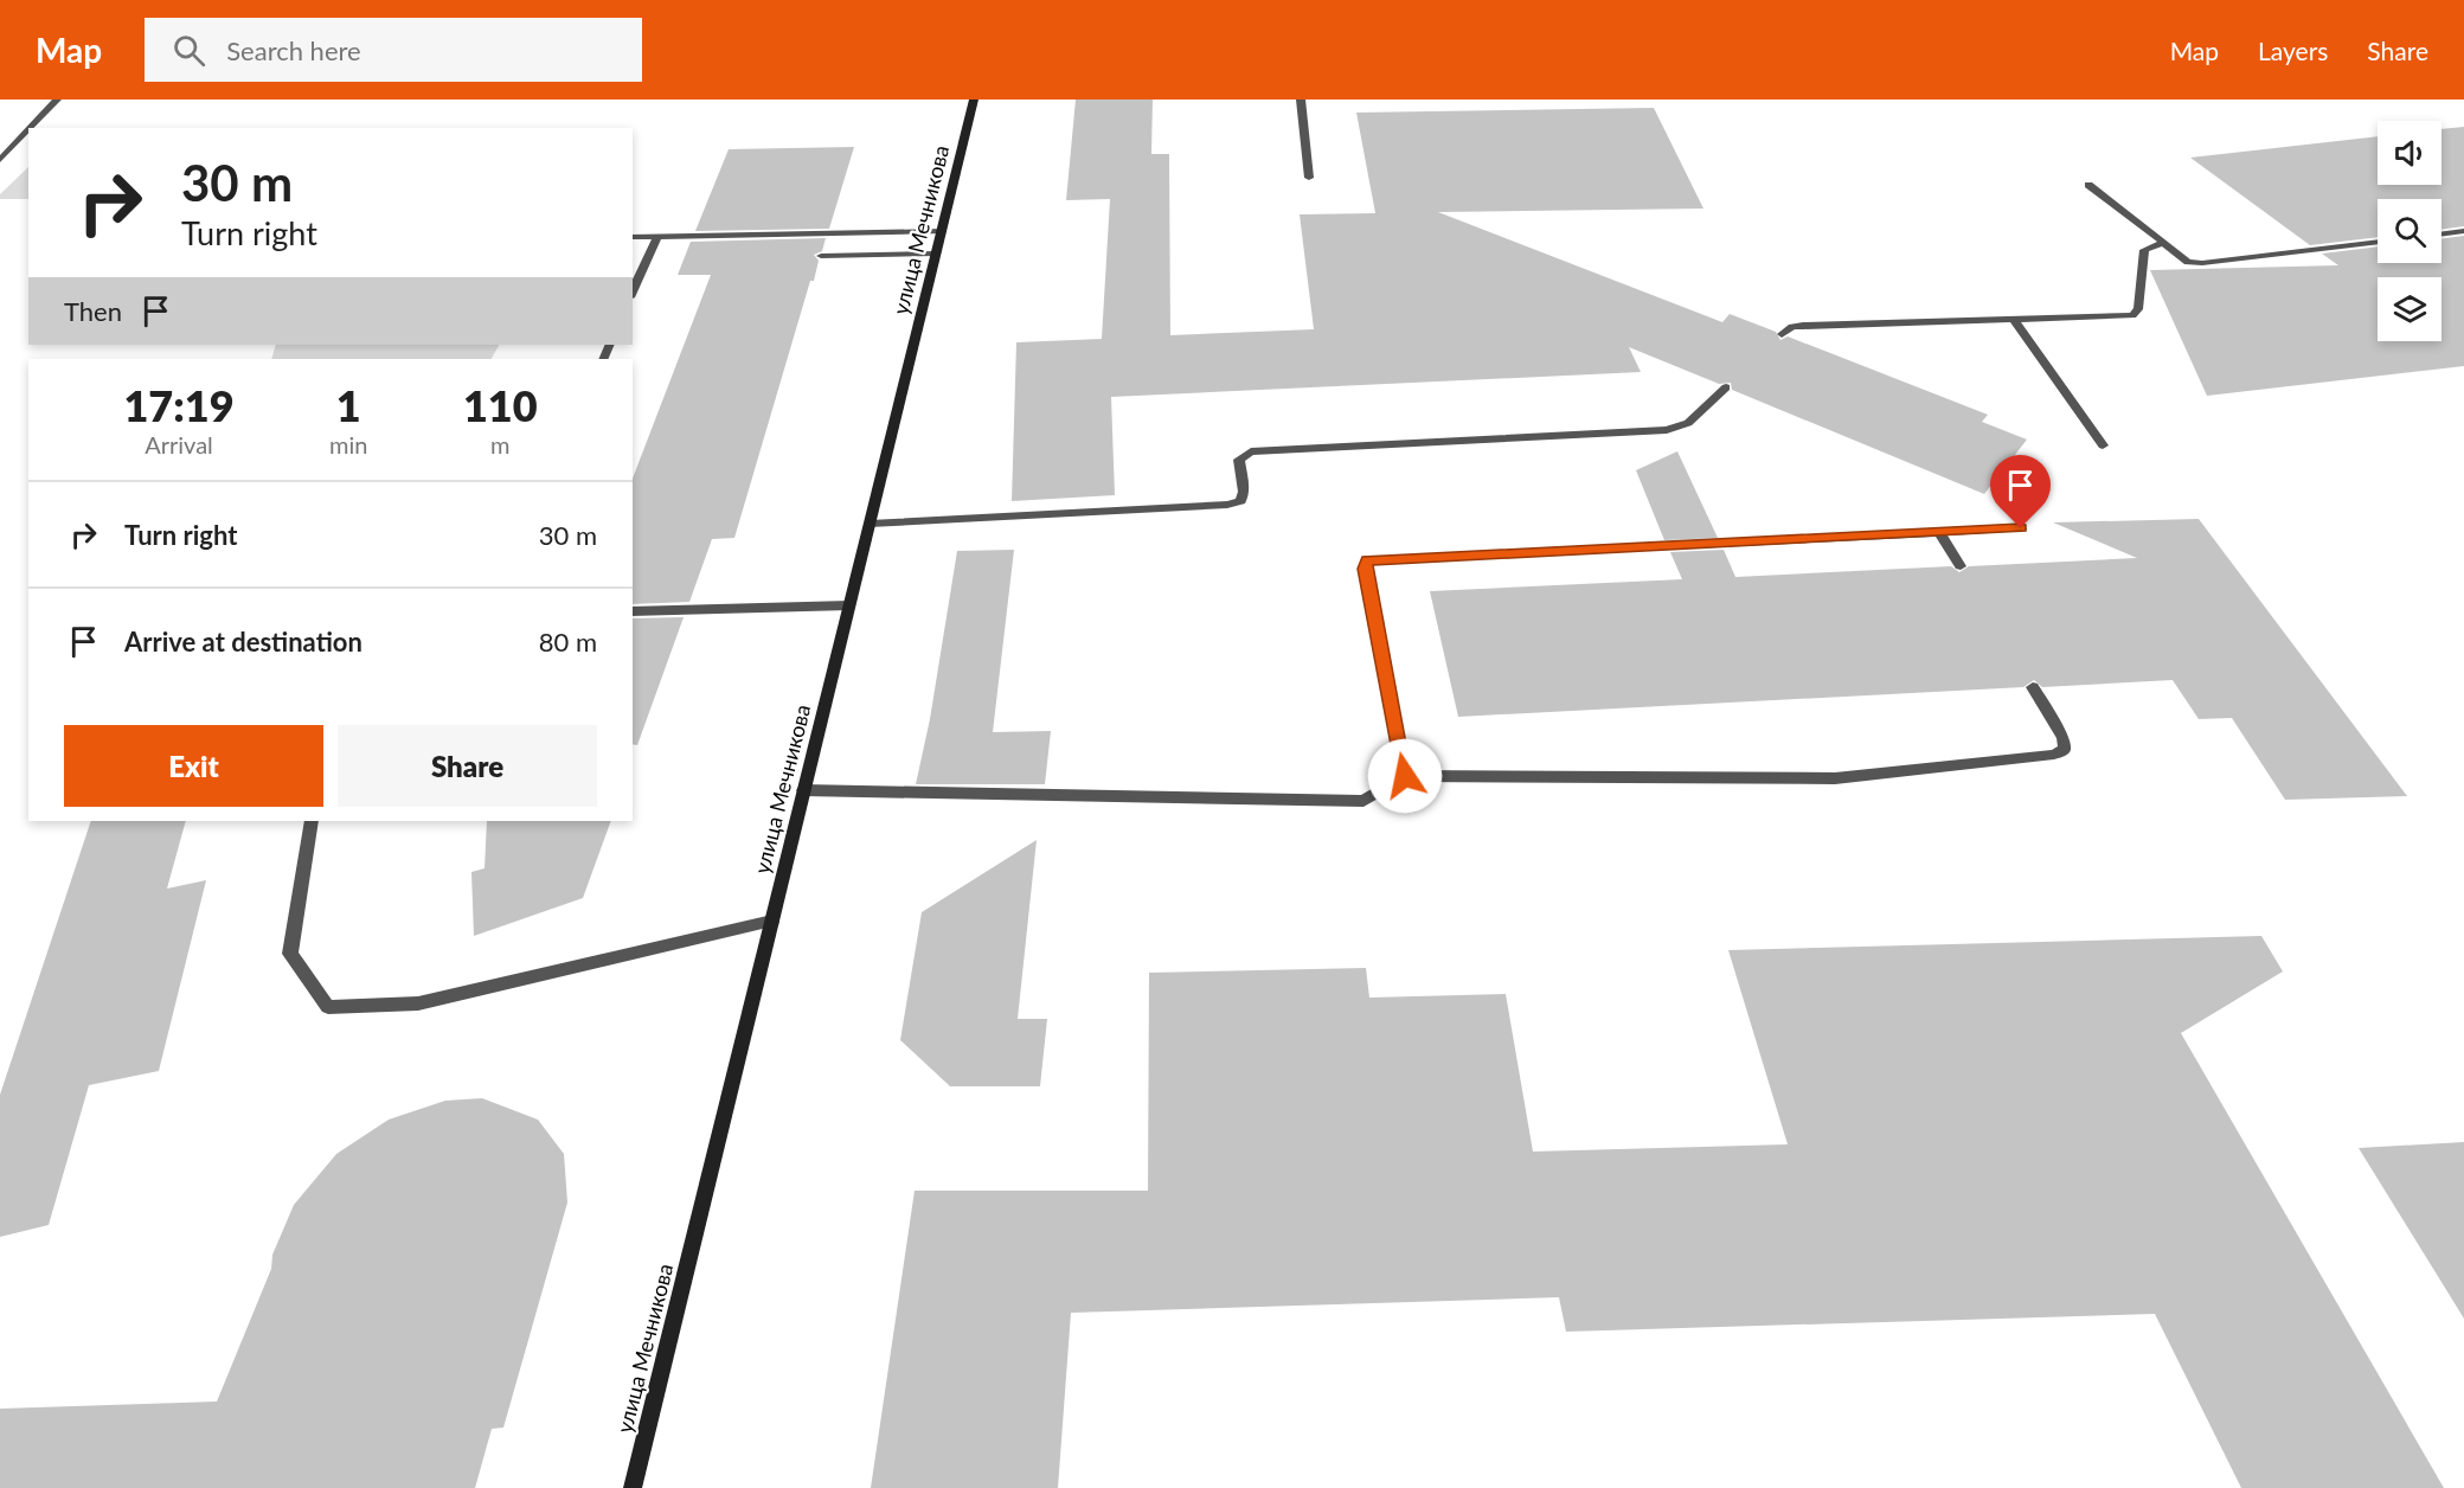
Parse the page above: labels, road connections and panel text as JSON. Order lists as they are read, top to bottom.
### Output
{
  "streets": {
    "main road": ["улица Мечникова"]
  },
  "page": {
    "header": "Map",
    "search": "Search here",
    "nav": ["Map", "Layers", "Share"],
    "turn": ["30 m", "Turn right"],
    "then": "Then",
    "eta": [
      "17:19",
      "Arrival",
      "1",
      "min",
      "110",
      "m"
    ],
    "list": [
      {
        "name": "Turn right",
        "value": "30 m"
      },
      {
        "name": "Arrive at destination",
        "value": "80 m"
      }
    ],
    "buttons": ["Exit", "Share"]
  }
}
